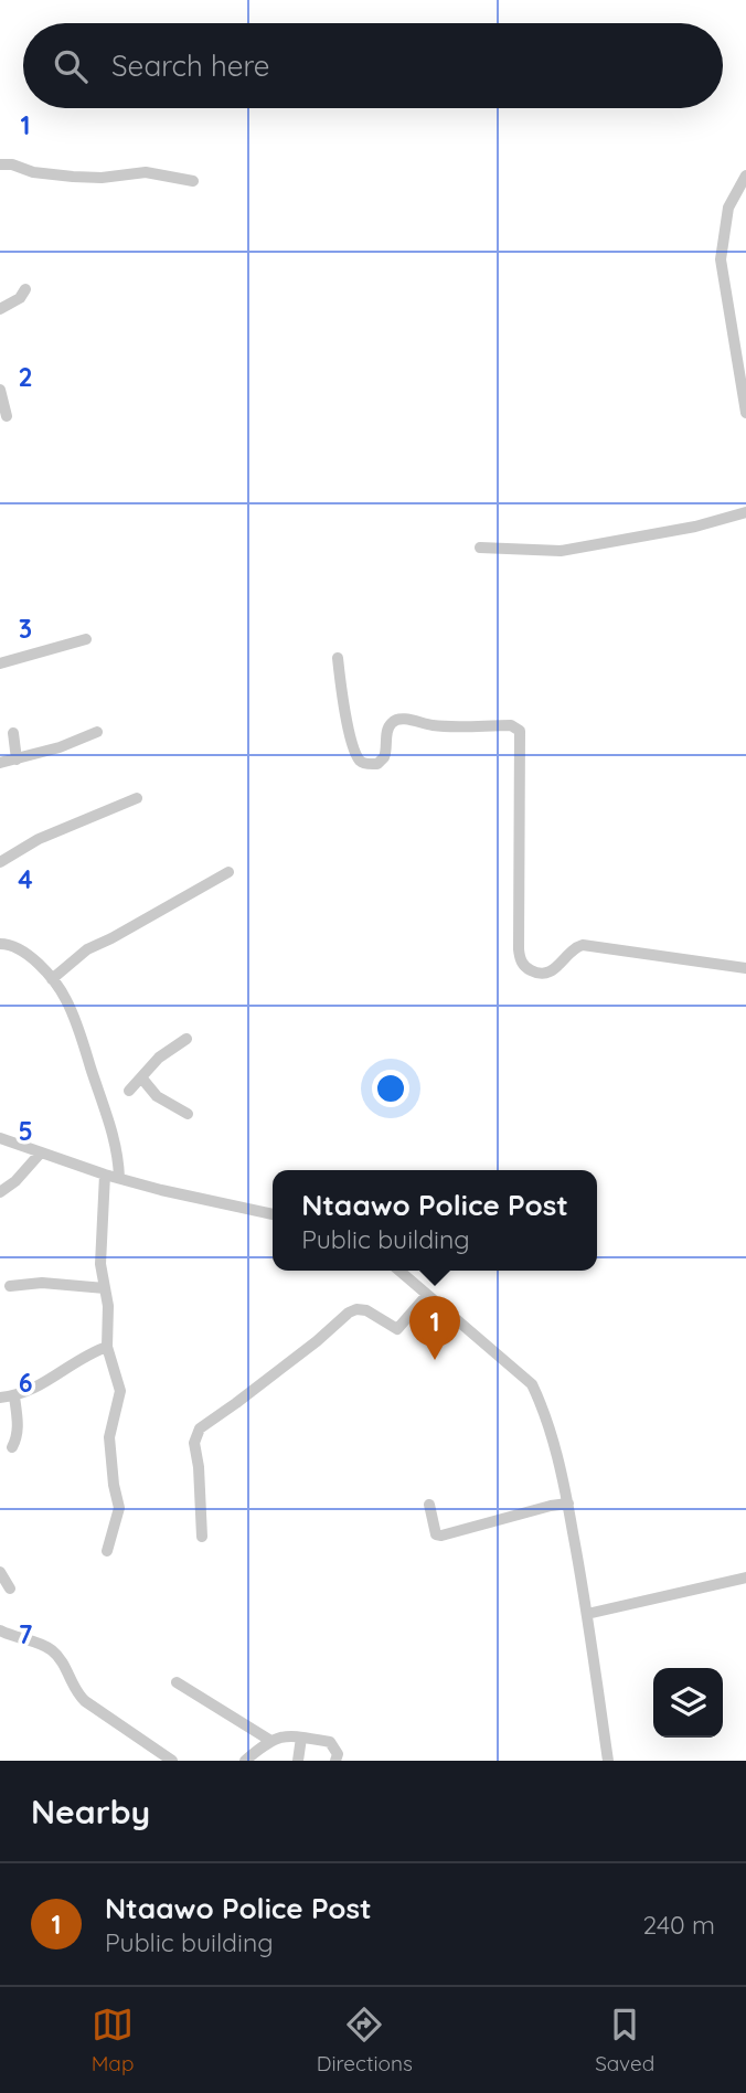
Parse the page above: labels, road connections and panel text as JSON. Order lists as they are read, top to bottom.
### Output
{
  "page": {
    "search": "Search here",
    "popup": ["Ntaawo Police Post", "Public building"],
    "pins": "1",
    "heading": "Nearby",
    "list": [
      {
        "mark": "1",
        "name": "Ntaawo Police Post",
        "note": "Public building",
        "value": "240 m"
      }
    ],
    "nav": ["Map", "Directions", "Saved"]
  },
  "grid": {
    "rows": [
      "1",
      "2",
      "3",
      "4",
      "5",
      "6",
      "7"
    ]
  }
}
